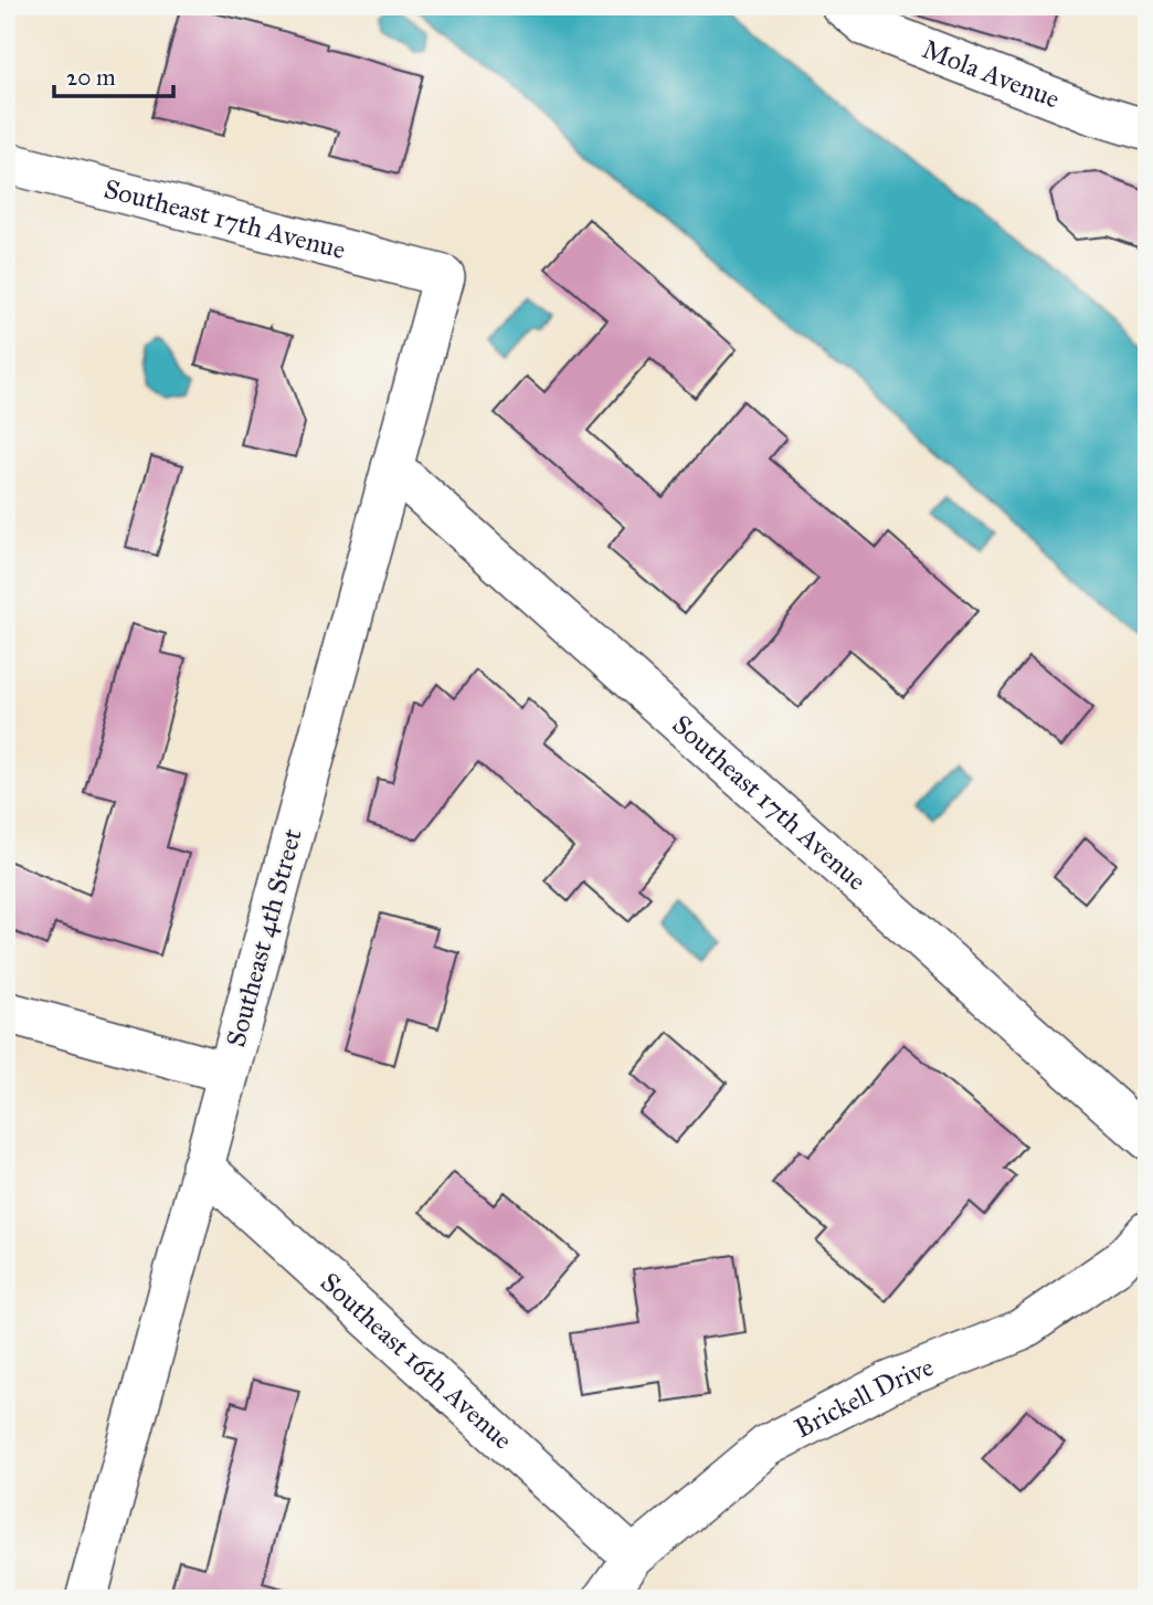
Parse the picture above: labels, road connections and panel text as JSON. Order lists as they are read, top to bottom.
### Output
{
  "streets": {
    "street": [
      "Mola Avenue",
      "Southeast 17th Avenue",
      "Southeast 4th Street",
      "Southeast 16th Avenue",
      "Brickell Drive"
    ]
  },
  "crossings": [
    ["Southeast 17th Avenue", "Southeast 4th Street"],
    ["Southeast 4th Street", "Southeast 16th Avenue"],
    ["Southeast 16th Avenue", "Brickell Drive"]
  ],
  "scale_bar": "20 m"
}
